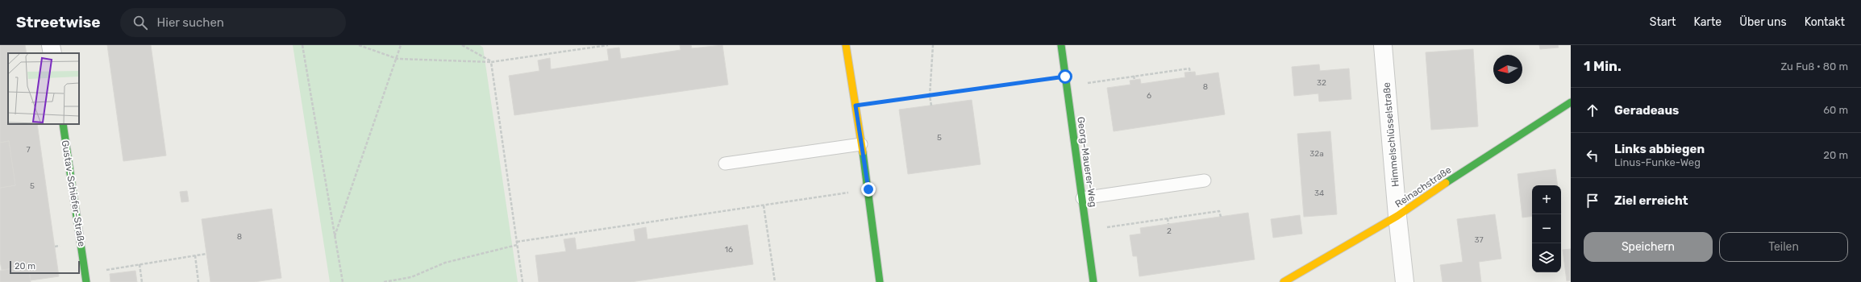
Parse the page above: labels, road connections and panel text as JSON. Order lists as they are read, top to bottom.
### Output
{
  "streets": {
    "street": [
      "Himmelschlüsselstraße",
      "Georg-Mauerer-Weg",
      "Reinachstraße",
      "Gustav-Schiefer-Straße"
    ]
  },
  "crossings": [
    ["Himmelschlüsselstraße", "Reinachstraße"]
  ],
  "house_numbers": [
    "32",
    "8",
    "6",
    "5",
    "7",
    "32a",
    "5",
    "34",
    "2",
    "8",
    "37",
    "16"
  ],
  "scale_bar": "20 m",
  "north": "left",
  "page": {
    "header": "Streetwise",
    "search": "Hier suchen",
    "nav": [
      "Start",
      "Karte",
      "Über uns",
      "Kontakt"
    ],
    "heading": ["1 Min.", "Zu Fuß · 80 m"],
    "list": [
      ["Geradeaus", "60 m"],
      ["Links abbiegen", "Linus-Funke-Weg", "20 m"],
      "Ziel erreicht"
    ],
    "map_buttons": ["+", "−"],
    "buttons": ["Speichern", "Teilen"],
    "scale": "20 m"
  }
}
